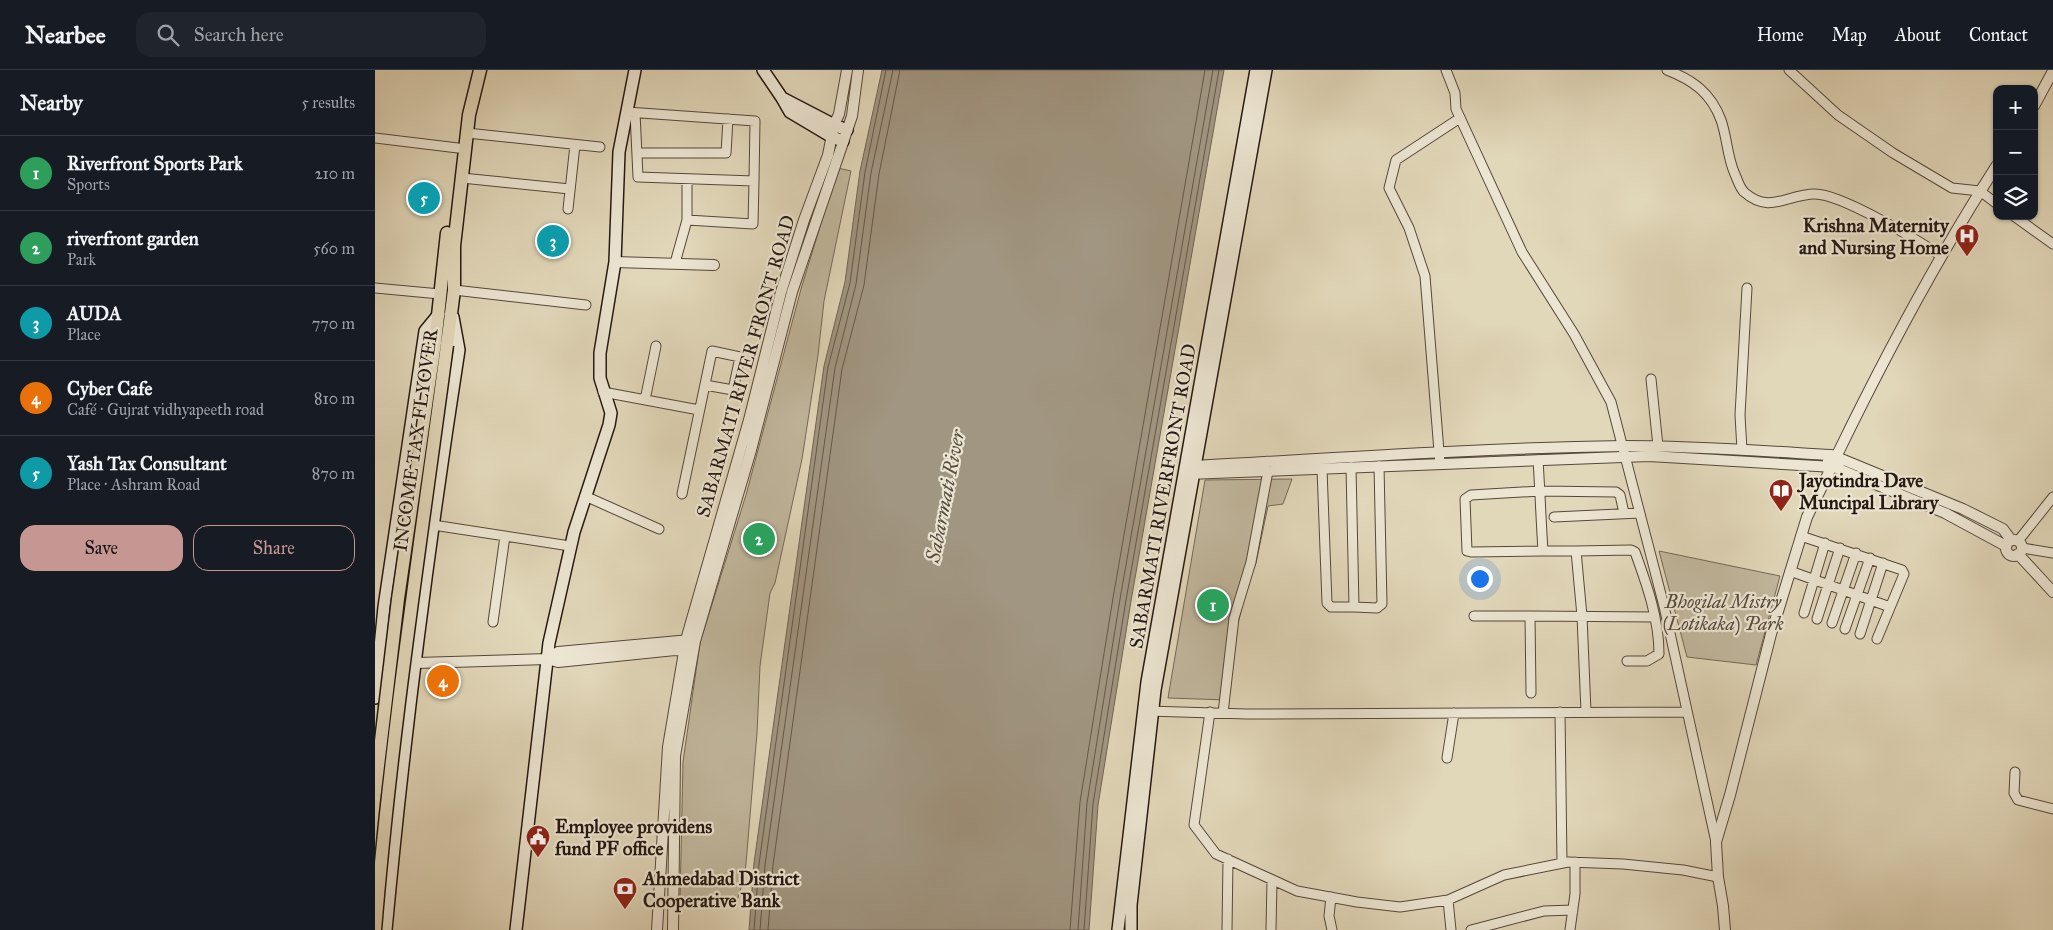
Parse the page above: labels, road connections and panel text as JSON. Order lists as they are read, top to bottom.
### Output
{
  "streets": {
    "main road": ["INCOME TAX FLYOVER", "SABARMATI RIVERFRONT ROAD"]
  },
  "water": ["Sabarmati River"],
  "parks": ["Bhogilal Mistry (Lotikaka) Park"],
  "places": {
    "hospital": ["Krishna Maternity and Nursing Home"],
    "library": ["Jayotindra Dave Muncipal Library"],
    "public building": ["Employee providens fund PF office"],
    "bank": ["Ahmedabad District Cooperative Bank"]
  },
  "page": {
    "header": "Nearbee",
    "search": "Search here",
    "nav": [
      "Home",
      "Map",
      "About",
      "Contact"
    ],
    "heading": ["Nearby", "5 results"],
    "map_buttons": ["+", "−"],
    "list": [
      {
        "mark": "1",
        "name": "Riverfront Sports Park",
        "note": "Sports",
        "value": "210 m"
      },
      {
        "mark": "2",
        "name": "riverfront garden",
        "note": "Park",
        "value": "560 m"
      },
      {
        "mark": "3",
        "name": "AUDA",
        "note": "Place",
        "value": "770 m"
      },
      {
        "mark": "4",
        "name": "Cyber Cafe",
        "note": "Café · Gujrat vidhyapeeth road",
        "value": "810 m"
      },
      {
        "mark": "5",
        "name": "Yash Tax Consultant",
        "note": "Place · Ashram Road",
        "value": "870 m"
      }
    ],
    "pins": [
      "5",
      "3",
      "2",
      "1",
      "4"
    ],
    "buttons": ["Save", "Share"]
  }
}
